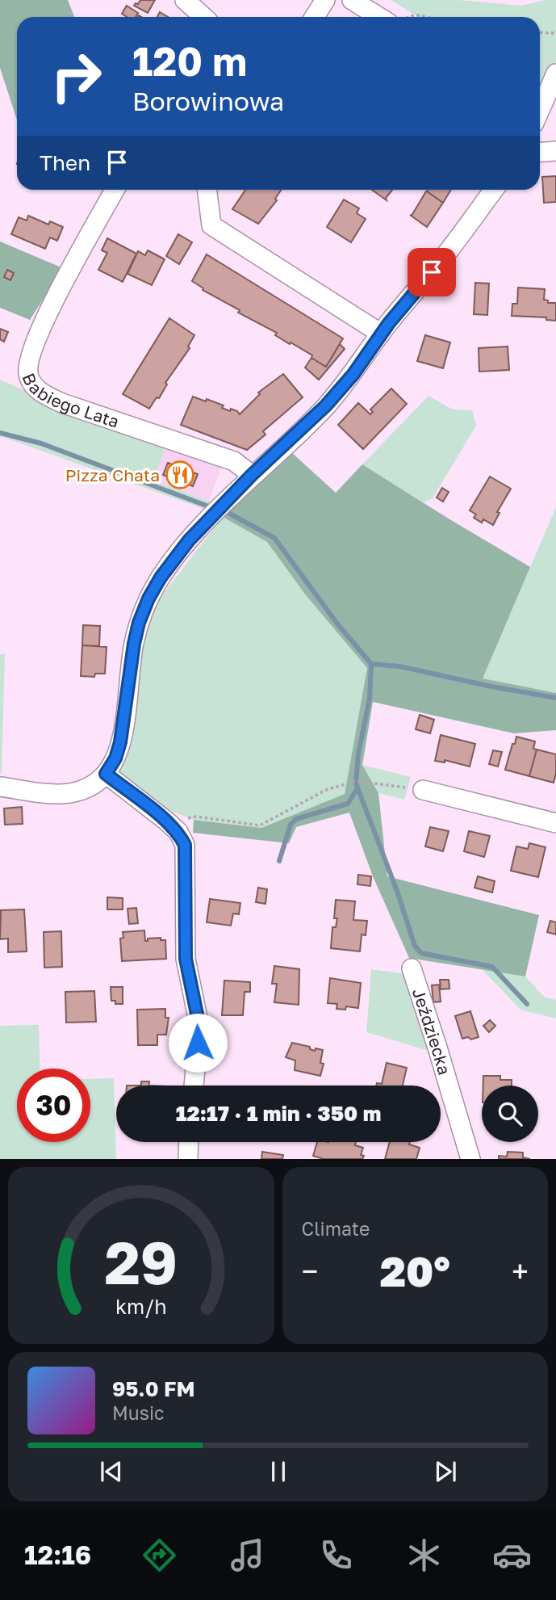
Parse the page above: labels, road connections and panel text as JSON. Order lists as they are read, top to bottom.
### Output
{
  "streets": {
    "street": ["Babiego Lata", "Jeździecka"]
  },
  "places": {
    "restaurant": ["Pizza Chata"]
  },
  "page": {
    "turn": ["120 m", "Borowinowa"],
    "then": "Then",
    "limit": "30",
    "trip": "12:17 · 1 min · 350 m",
    "tile": "Climate",
    "heat": ["−", "20°", "+"],
    "song": ["95.0 FM", "Music"],
    "tabs": "12:16",
    "gauge": ["29", "km/h"]
  }
}
